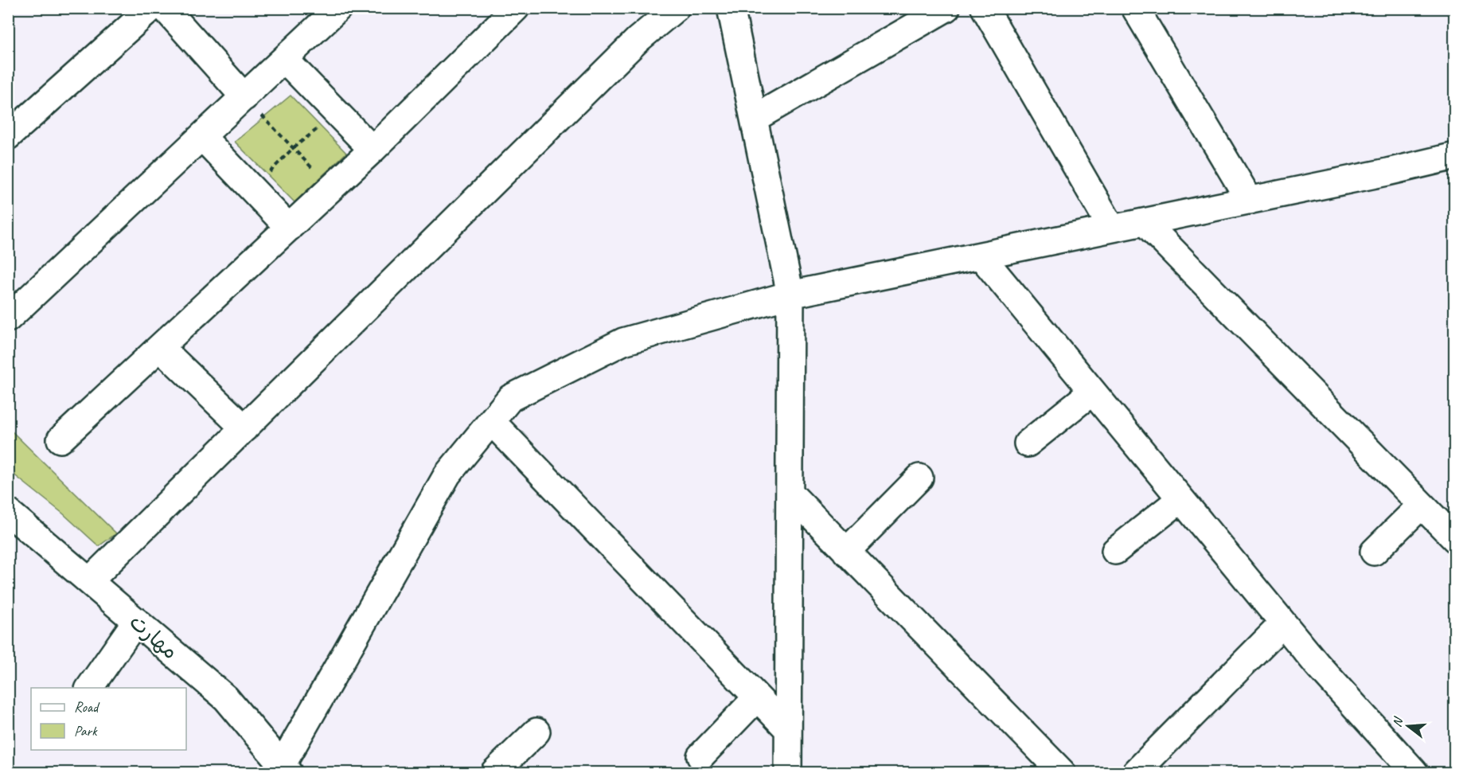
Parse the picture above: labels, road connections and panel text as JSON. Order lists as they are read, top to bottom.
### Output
{
  "streets": {
    "street": ["مهارت"]
  },
  "legend": ["Road", "Park"],
  "north": "left"
}
